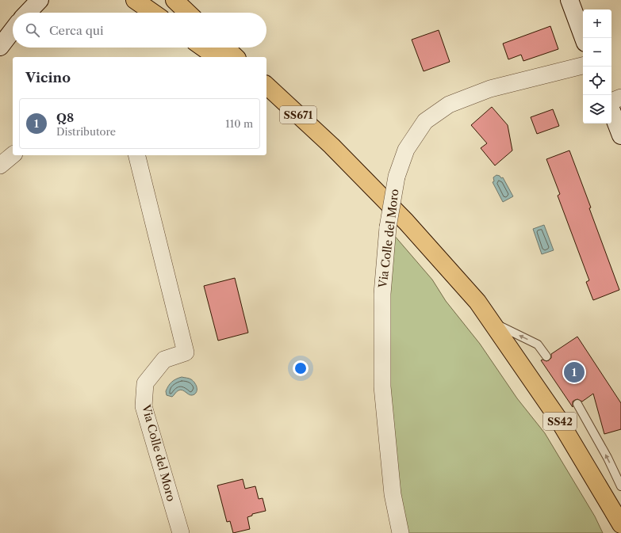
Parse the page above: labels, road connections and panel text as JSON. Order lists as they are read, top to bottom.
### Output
{
  "streets": {
    "highway": ["SS671", "SS42"],
    "street": ["Via Colle del Moro"]
  },
  "crossings": [
    ["SS671", "SS42"]
  ],
  "page": {
    "map_buttons": ["+", "−"],
    "search": "Cerca qui",
    "heading": "Vicino",
    "list": [
      {
        "mark": "1",
        "name": "Q8",
        "note": "Distributore",
        "value": "110 m"
      }
    ],
    "pins": "1"
  }
}
